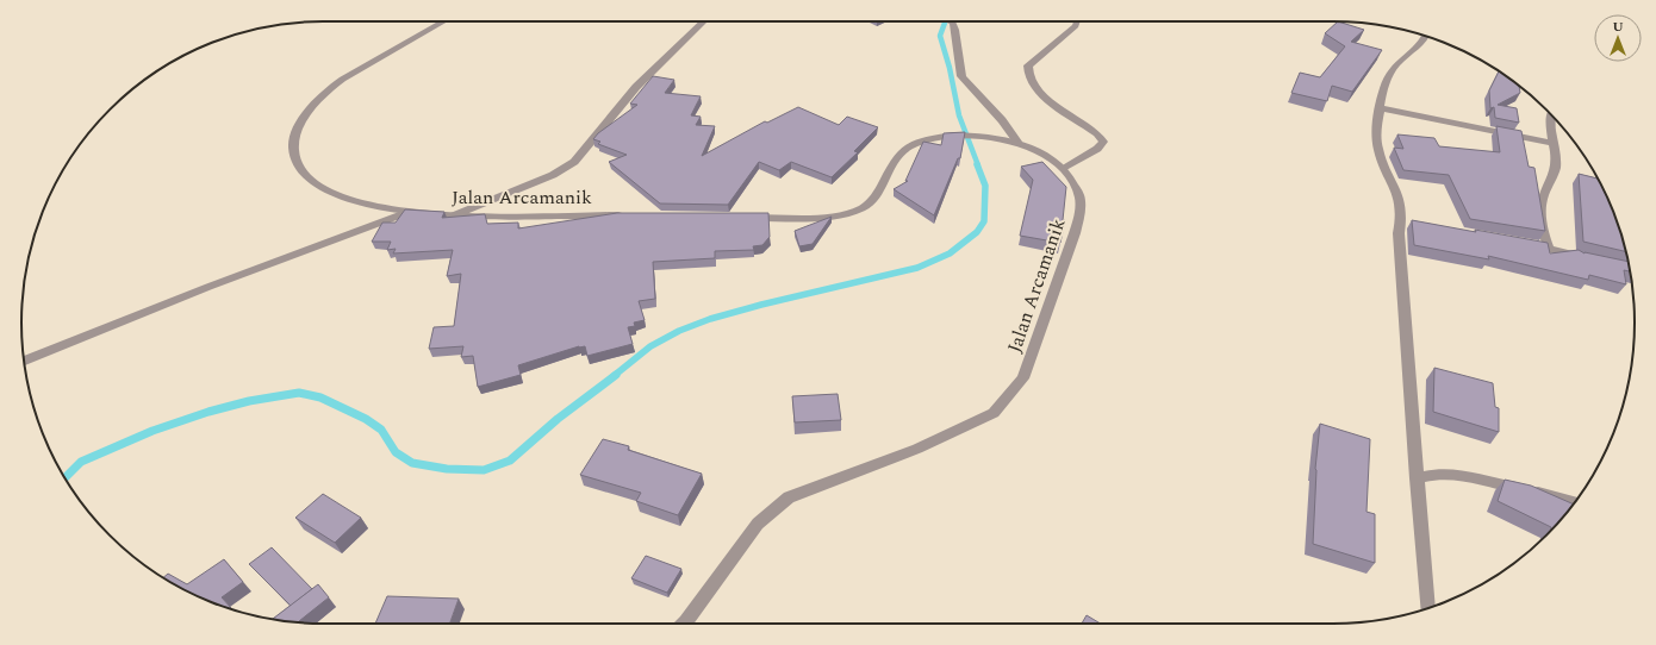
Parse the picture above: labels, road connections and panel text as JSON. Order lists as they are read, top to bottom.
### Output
{
  "streets": {
    "street": ["Jalan Arcamanik"]
  },
  "north": "top"
}
